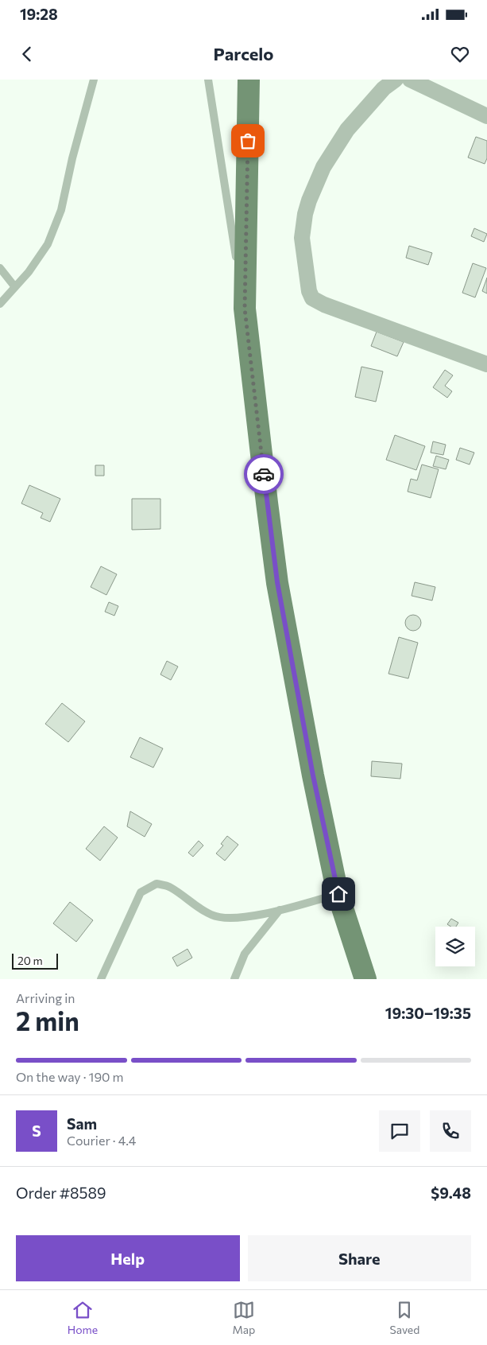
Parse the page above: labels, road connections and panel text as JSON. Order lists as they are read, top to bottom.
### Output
{
  "scale_bar": "20 m",
  "page": {
    "status": "19:28",
    "header": "Parcelo",
    "scale": "20 m",
    "heading": ["2 min", "Arriving in", "19:30–19:35"],
    "panel": [
      "Sam",
      "Courier · 4.4",
      "Order #8589",
      "$9.48"
    ],
    "bar": "On the way · 190 m",
    "round": "S",
    "buttons": ["Help", "Share"],
    "tabs": ["Home", "Map", "Saved"]
  }
}
